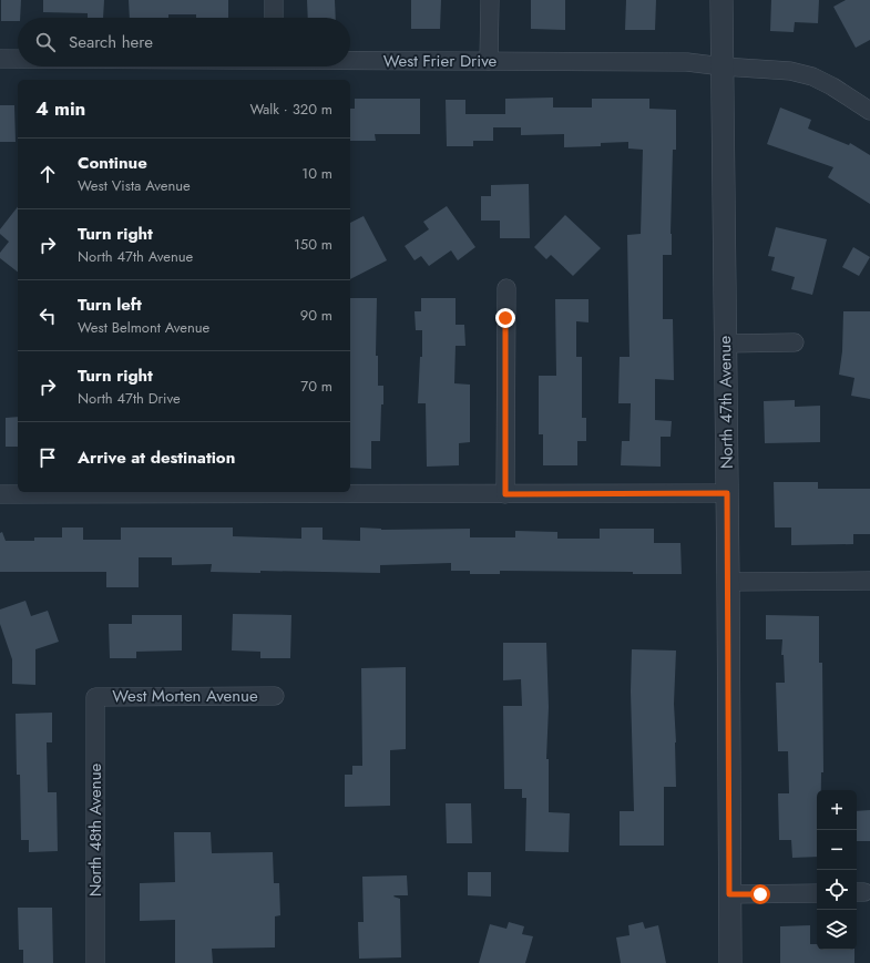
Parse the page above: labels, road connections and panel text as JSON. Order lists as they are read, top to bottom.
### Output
{
  "streets": {
    "street": [
      "West Frier Drive",
      "North 47th Avenue",
      "West Morten Avenue",
      "North 48th Avenue"
    ]
  },
  "crossings": [
    ["West Frier Drive", "North 47th Avenue"],
    ["West Morten Avenue", "North 48th Avenue"]
  ],
  "page": {
    "search": "Search here",
    "heading": ["4 min", "Walk · 320 m"],
    "list": [
      ["Continue", "West Vista Avenue", "10 m"],
      ["Turn right", "North 47th Avenue", "150 m"],
      ["Turn left", "West Belmont Avenue", "90 m"],
      ["Turn right", "North 47th Drive", "70 m"],
      "Arrive at destination"
    ],
    "map_buttons": ["+", "−"]
  }
}
